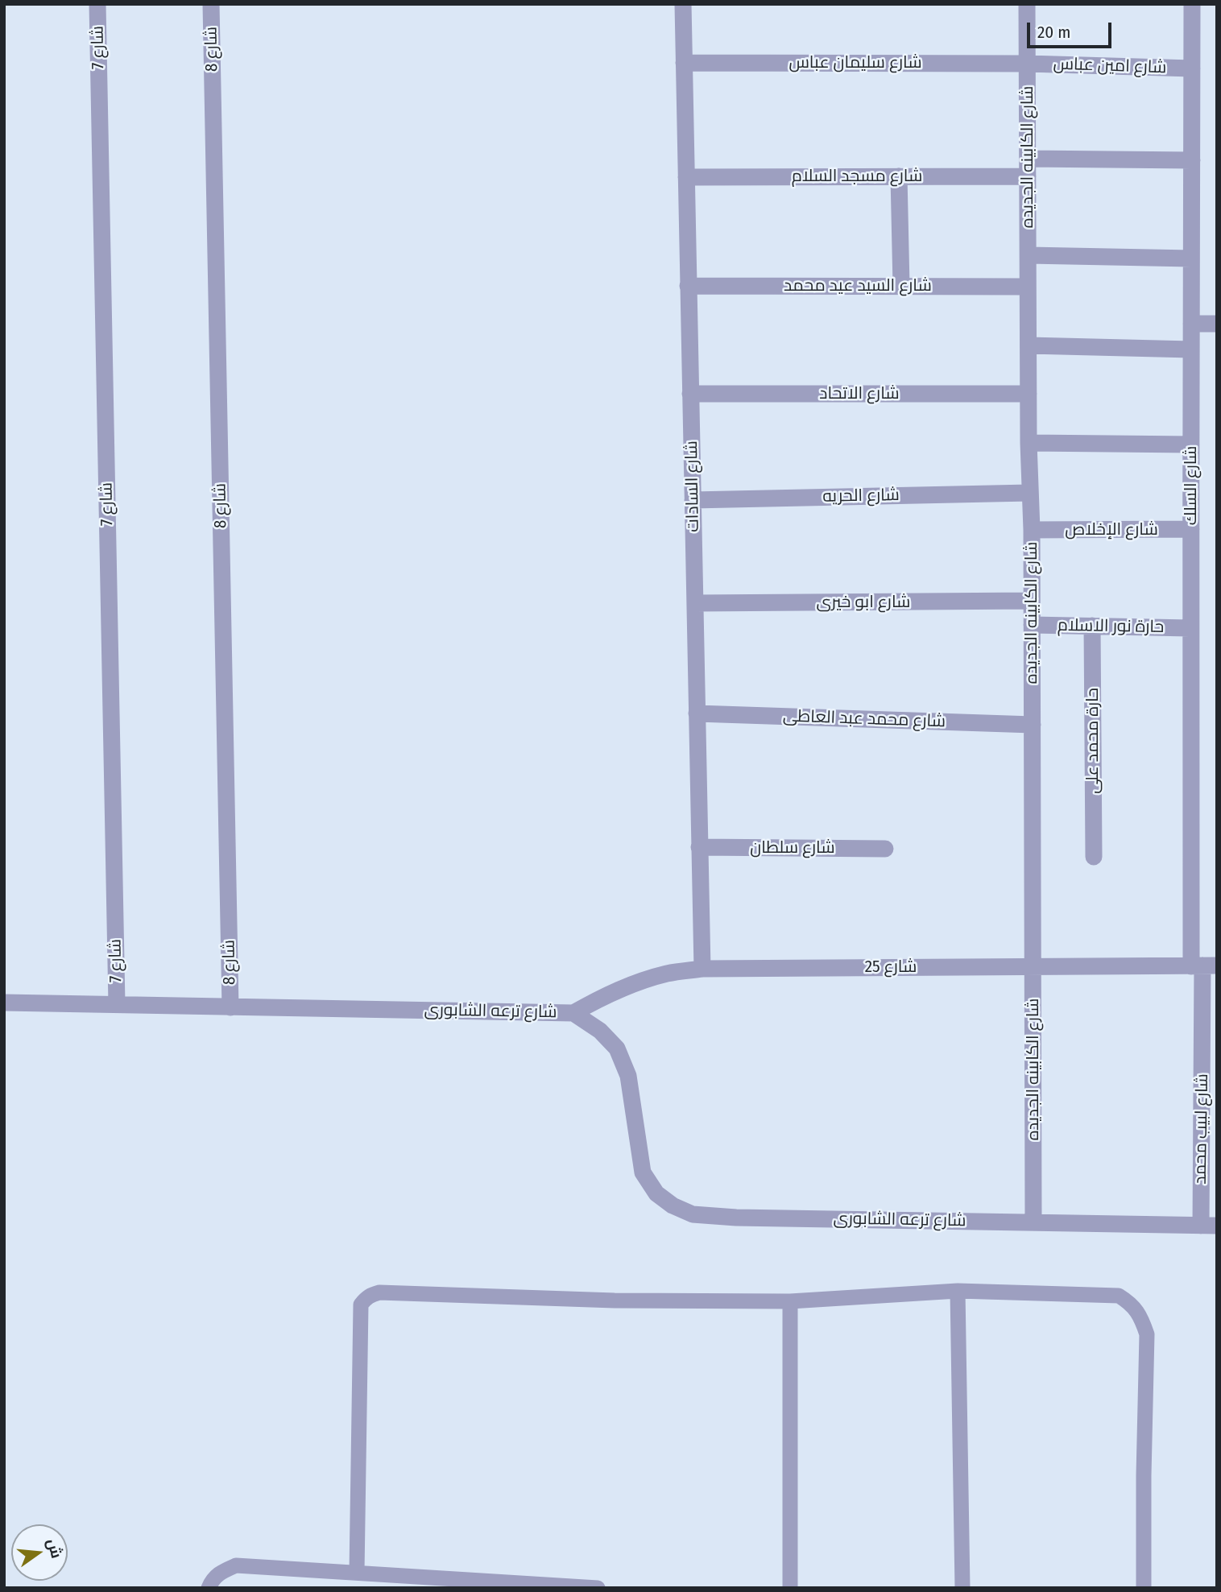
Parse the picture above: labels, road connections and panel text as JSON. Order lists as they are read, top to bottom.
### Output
{
  "streets": {
    "street": [
      "شارع 7",
      "شارع 8",
      "شارع سليمان عباس",
      "شارع امين عباس",
      "شارع الكابينه الجديده",
      "شارع مسجد السلام",
      "شارع السيد عيد محمد",
      "شارع الاتحاد",
      "شارع السلك",
      "شارع السادات",
      "شارع الحريه",
      "شارع الإخلاص",
      "شارع ابو خيرى",
      "حارة نور الاسلام",
      "شارع محمد عبد العاطى",
      "حارة محمد على",
      "شارع سلطان",
      "شارع 25",
      "شارع ترعه الشابورى",
      "شارع لبيب محمد"
    ]
  },
  "crossings": [
    ["شارع 7", "شارع ترعه الشابورى"],
    ["شارع 8", "شارع ترعه الشابورى"],
    ["شارع سليمان عباس", "شارع امين عباس"],
    ["شارع سليمان عباس", "شارع الكابينه الجديده"],
    ["شارع سليمان عباس", "شارع السادات"],
    ["شارع امين عباس", "شارع الكابينه الجديده"],
    ["شارع امين عباس", "شارع السلك"],
    ["شارع الكابينه الجديده", "شارع مسجد السلام"],
    ["شارع الكابينه الجديده", "شارع السيد عيد محمد"],
    ["شارع الكابينه الجديده", "شارع الاتحاد"],
    ["شارع الكابينه الجديده", "شارع الحريه"],
    ["شارع الكابينه الجديده", "شارع الإخلاص"],
    ["شارع الكابينه الجديده", "شارع ابو خيرى"],
    ["شارع الكابينه الجديده", "حارة نور الاسلام"],
    ["شارع الكابينه الجديده", "شارع محمد عبد العاطى"],
    ["شارع الكابينه الجديده", "شارع 25"],
    ["شارع الكابينه الجديده", "شارع ترعه الشابورى"],
    ["شارع مسجد السلام", "شارع السلك"],
    ["شارع مسجد السلام", "شارع السادات"],
    ["شارع السيد عيد محمد", "شارع السادات"],
    ["شارع الاتحاد", "شارع السادات"],
    ["شارع السلك", "شارع الإخلاص"],
    ["شارع السلك", "حارة نور الاسلام"],
    ["شارع السلك", "شارع 25"],
    ["شارع السلك", "شارع لبيب محمد"],
    ["شارع السادات", "شارع الحريه"],
    ["شارع السادات", "شارع ابو خيرى"],
    ["شارع السادات", "شارع محمد عبد العاطى"],
    ["شارع السادات", "شارع سلطان"],
    ["شارع السادات", "شارع 25"],
    ["حارة نور الاسلام", "حارة محمد على"],
    ["شارع 25", "شارع ترعه الشابورى"],
    ["شارع 25", "شارع لبيب محمد"],
    ["شارع ترعه الشابورى", "شارع لبيب محمد"]
  ],
  "scale_bar": "20 m",
  "north": "right"
}
